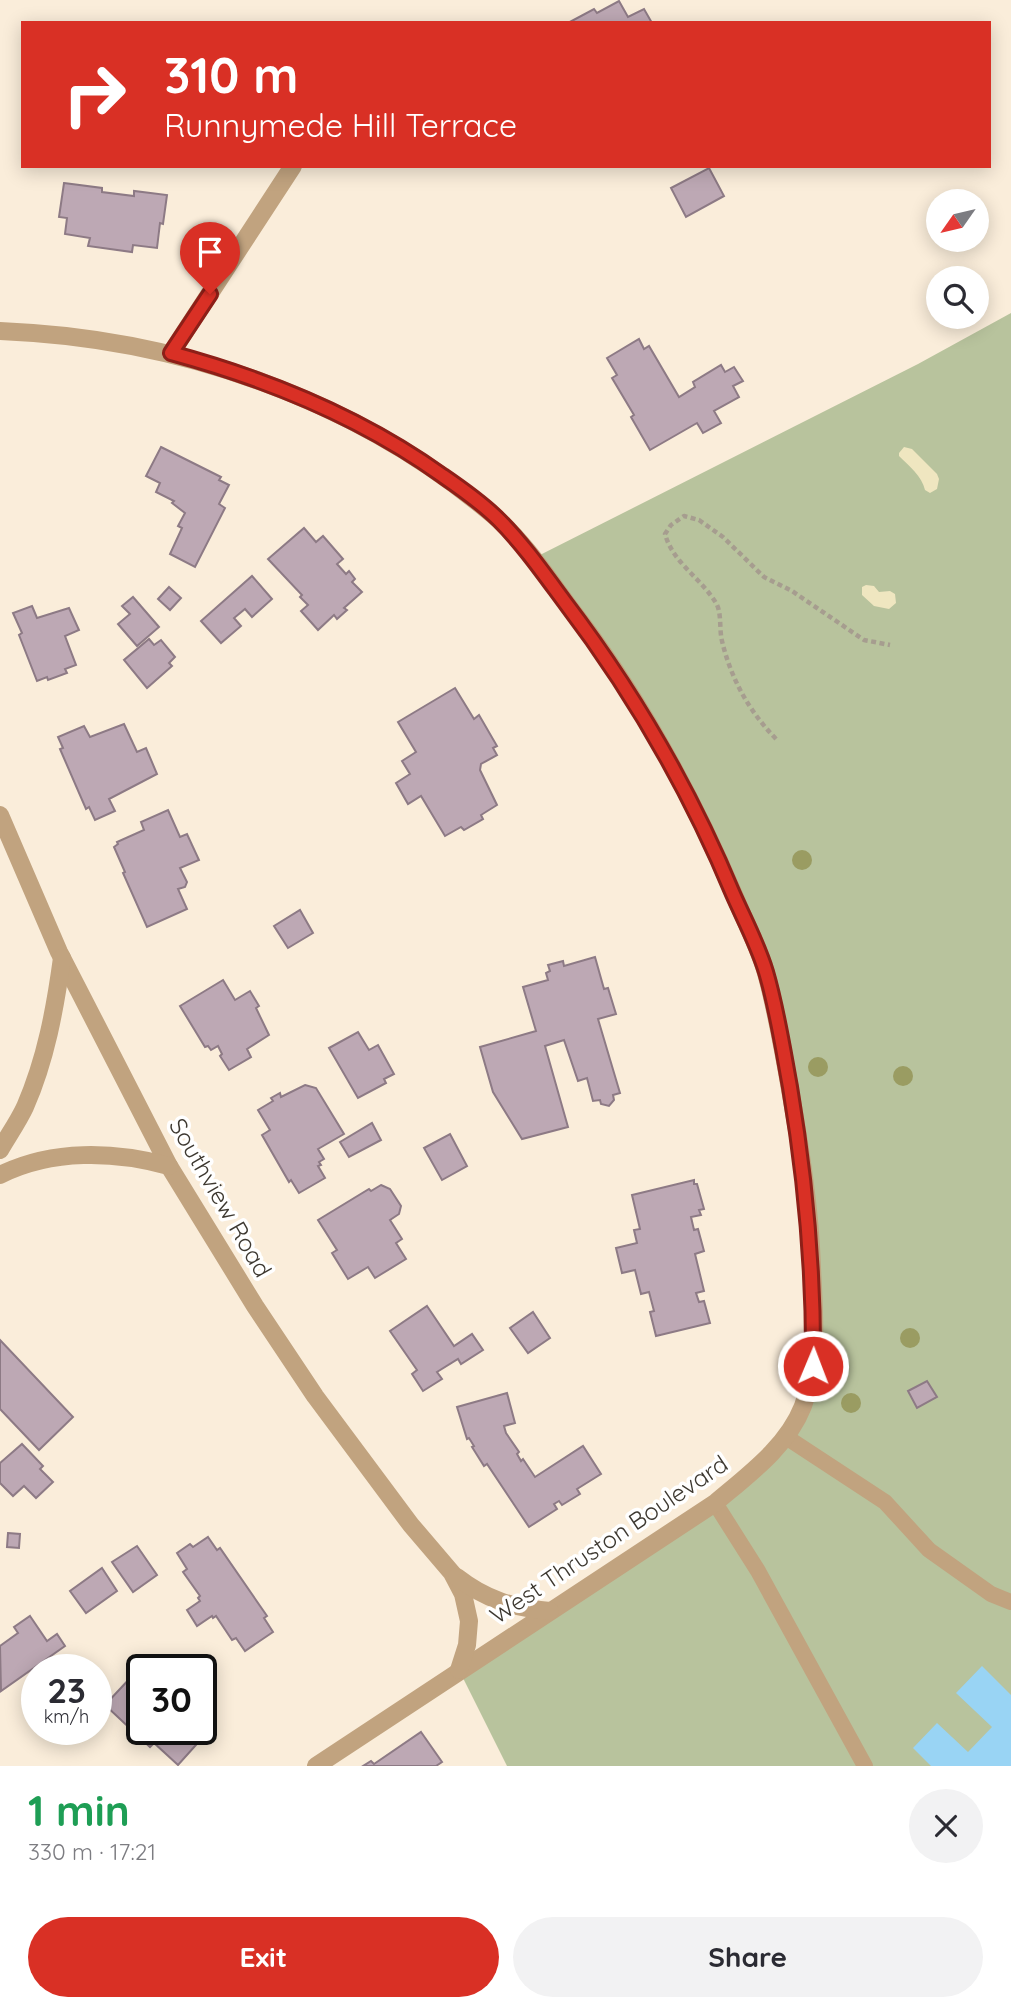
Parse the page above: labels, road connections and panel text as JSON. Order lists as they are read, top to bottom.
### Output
{
  "streets": {
    "street": ["Southview Road", "West Thruston Boulevard"]
  },
  "crossings": [
    ["Southview Road", "West Thruston Boulevard"]
  ],
  "north": "bottom left",
  "page": {
    "turn": ["310 m", "Runnymede Hill Terrace"],
    "speed": "23 km/h",
    "limit": "30",
    "heading": ["1 min", "330 m · 17:21"],
    "buttons": ["Exit", "Share"]
  }
}
